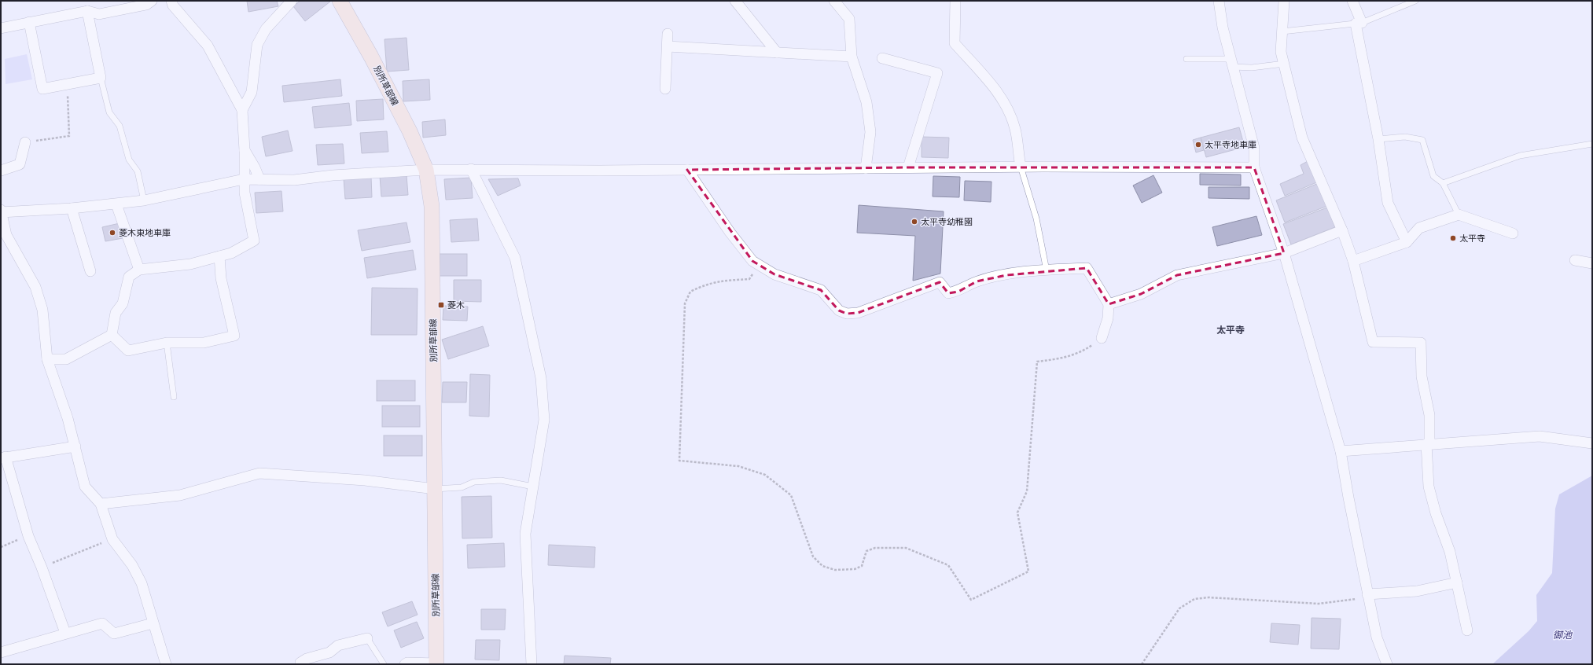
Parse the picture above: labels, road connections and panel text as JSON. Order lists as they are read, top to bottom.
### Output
{
  "streets": {
    "main road": ["別所草部線"]
  },
  "districts": ["太平寺"],
  "water": ["御池"],
  "places": {
    "other": [
      "太平寺地車庫",
      "太平寺幼稚園",
      "菱木東地車庫",
      "太平寺"
    ],
    "transit": ["菱木"]
  }
}
